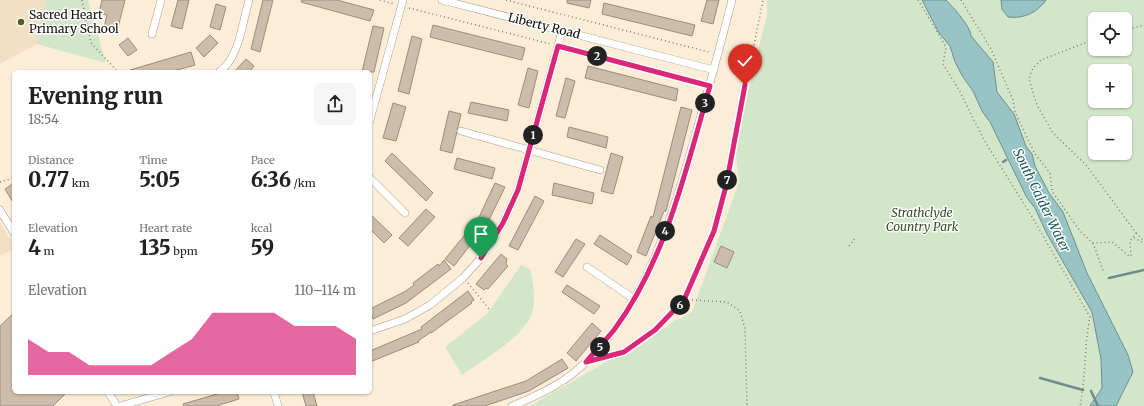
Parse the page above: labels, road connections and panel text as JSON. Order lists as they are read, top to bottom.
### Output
{
  "streets": {
    "street": ["Liberty Road"]
  },
  "water": ["South Calder Water"],
  "parks": ["Strathclyde Country Park"],
  "places": ["Sacred Heart Primary School"],
  "page": {
    "map_buttons": ["+", "−"],
    "pins": [
      "2",
      "3",
      "1",
      "7",
      "4",
      "6",
      "5"
    ],
    "heading": ["Evening run", "18:54"],
    "stats": [
      ["Distance", "0.77 km"],
      ["Time", "5:05"],
      ["Pace", "6:36 /km"],
      ["Elevation", "4 m"],
      ["Heart rate", "135 bpm"],
      ["kcal", "59"]
    ],
    "chart": ["Elevation", "110–114 m"]
  }
}
